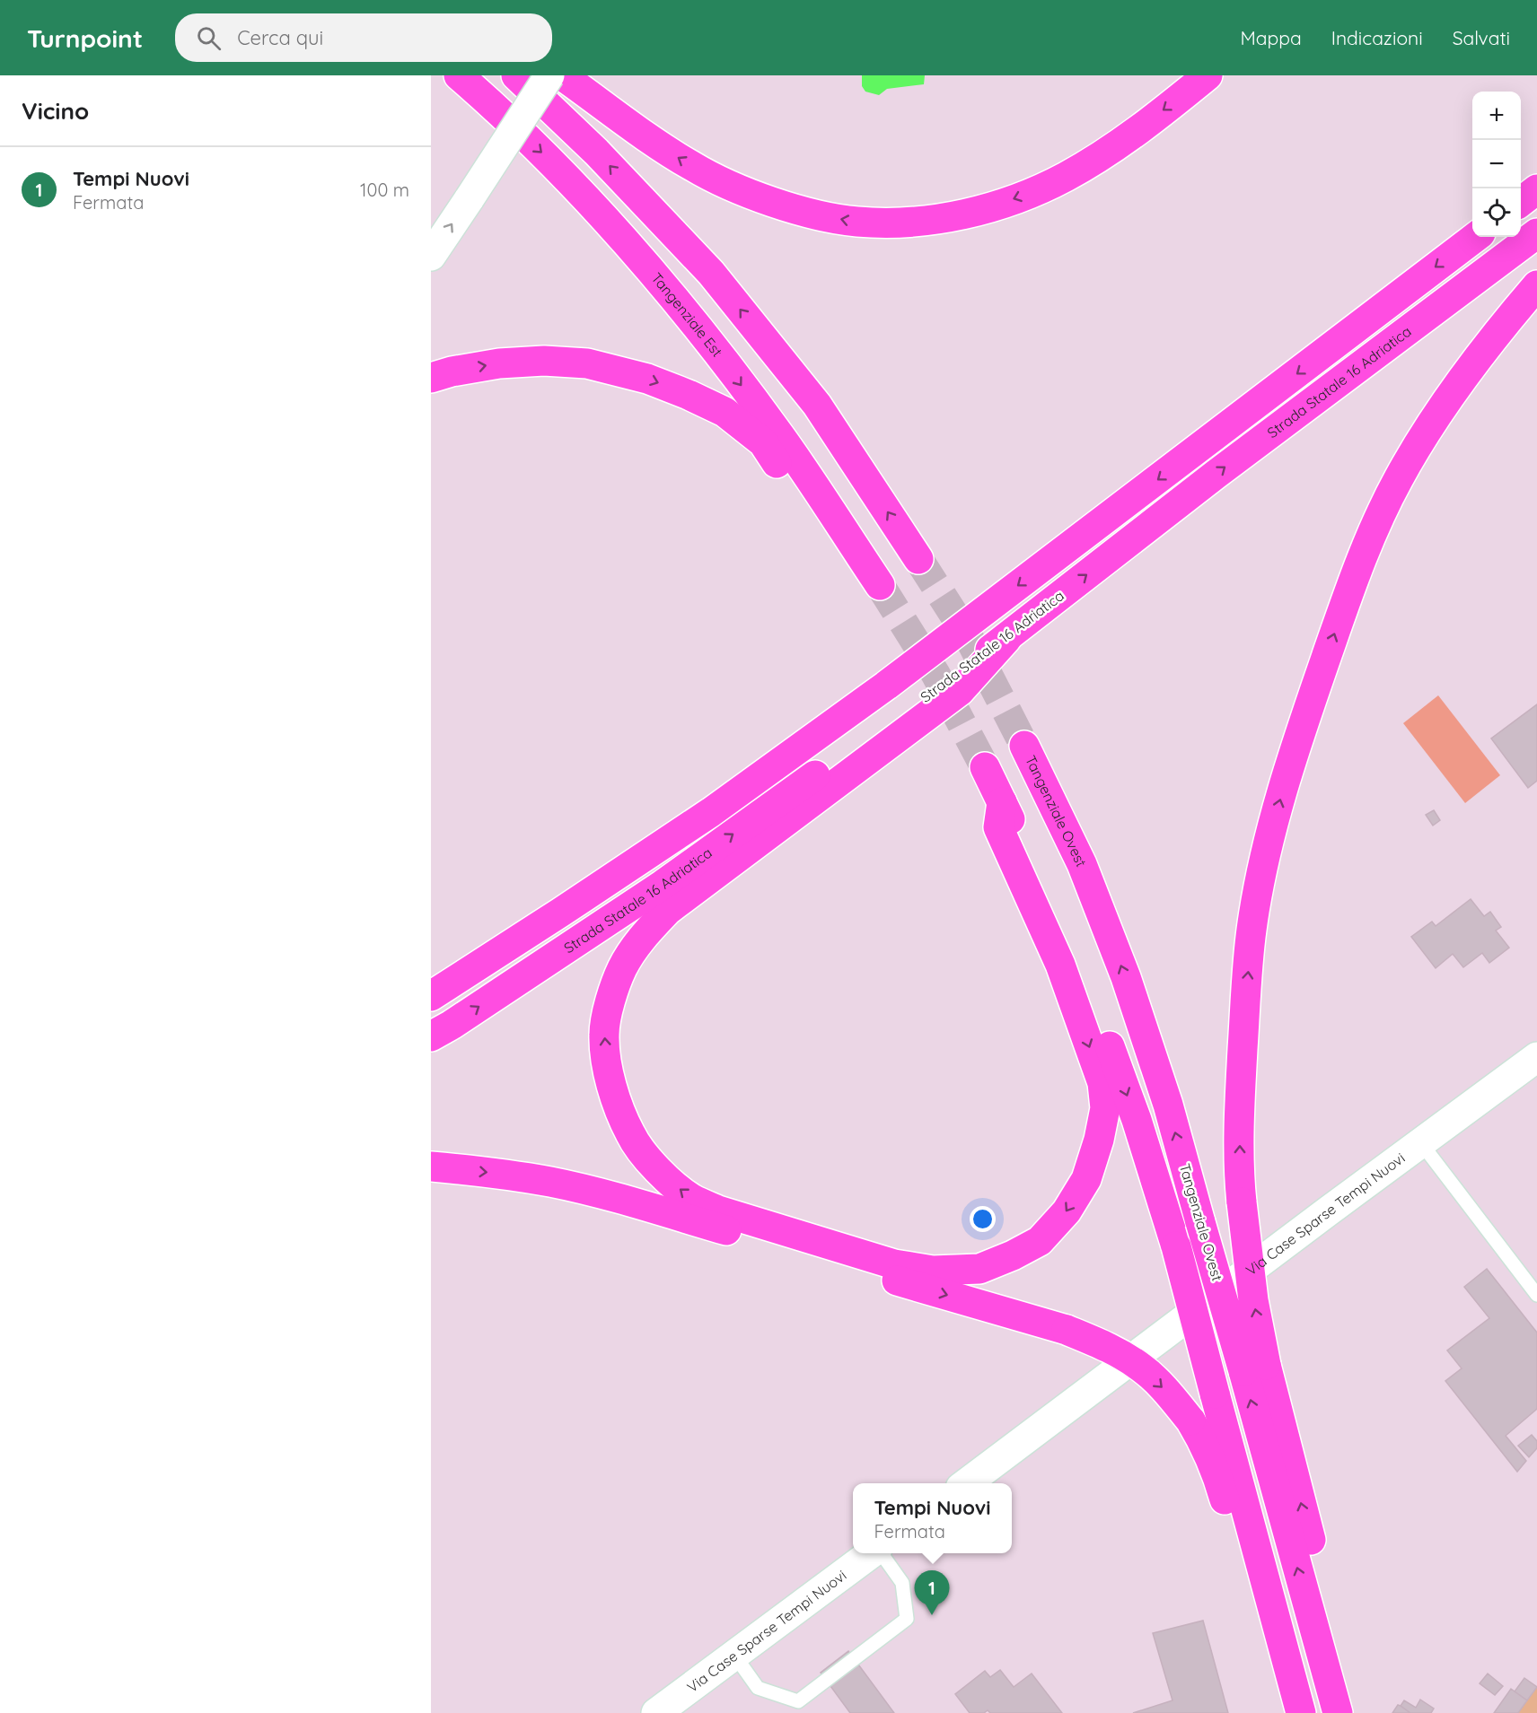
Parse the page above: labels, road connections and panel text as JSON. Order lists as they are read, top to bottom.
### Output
{
  "streets": {
    "highway": ["Tangenziale Est", "Strada Statale 16 Adriatica", "Tangenziale Ovest"],
    "street": ["Via Case Sparse Tempi Nuovi"]
  },
  "page": {
    "header": "Turnpoint",
    "search": "Cerca qui",
    "nav": ["Mappa", "Indicazioni", "Salvati"],
    "heading": "Vicino",
    "map_buttons": ["+", "−"],
    "list": [
      {
        "mark": "1",
        "name": "Tempi Nuovi",
        "note": "Fermata",
        "value": "100 m"
      }
    ],
    "popup": ["Tempi Nuovi", "Fermata"],
    "pins": "1"
  }
}
